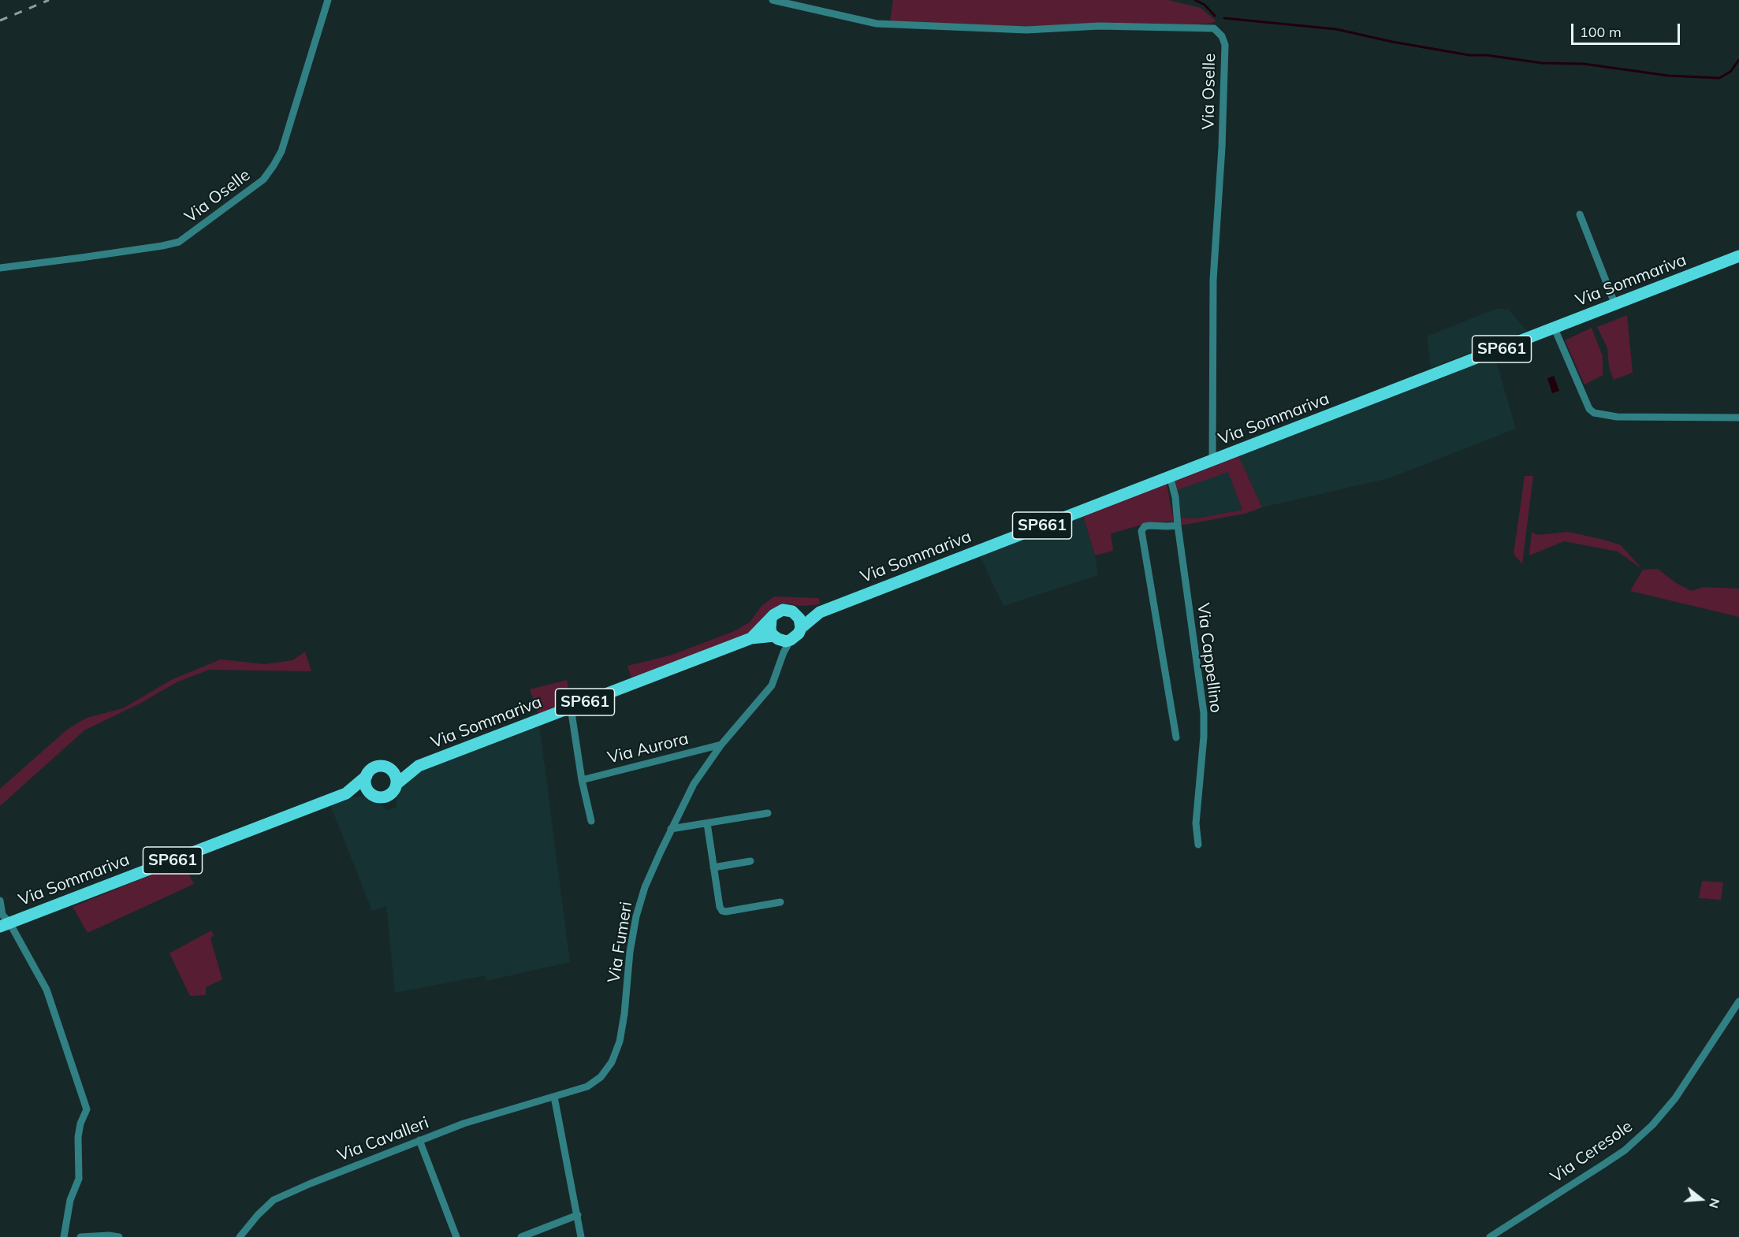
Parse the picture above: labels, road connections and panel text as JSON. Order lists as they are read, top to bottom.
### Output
{
  "streets": {
    "main road": ["Via Sommariva", "SP661"],
    "street": [
      "Via Oselle",
      "Via Cappellino",
      "Via Aurora",
      "Via Fumeri",
      "Via Cavalleri",
      "Via Ceresole"
    ]
  },
  "crossings": [
    ["Via Oselle", "Via Sommariva"],
    ["Via Sommariva", "Via Cappellino"],
    ["Via Sommariva", "Via Fumeri"],
    ["Via Aurora", "Via Fumeri"],
    ["Via Fumeri", "Via Cavalleri"]
  ],
  "scale_bar": "100 m",
  "north": "right"
}
